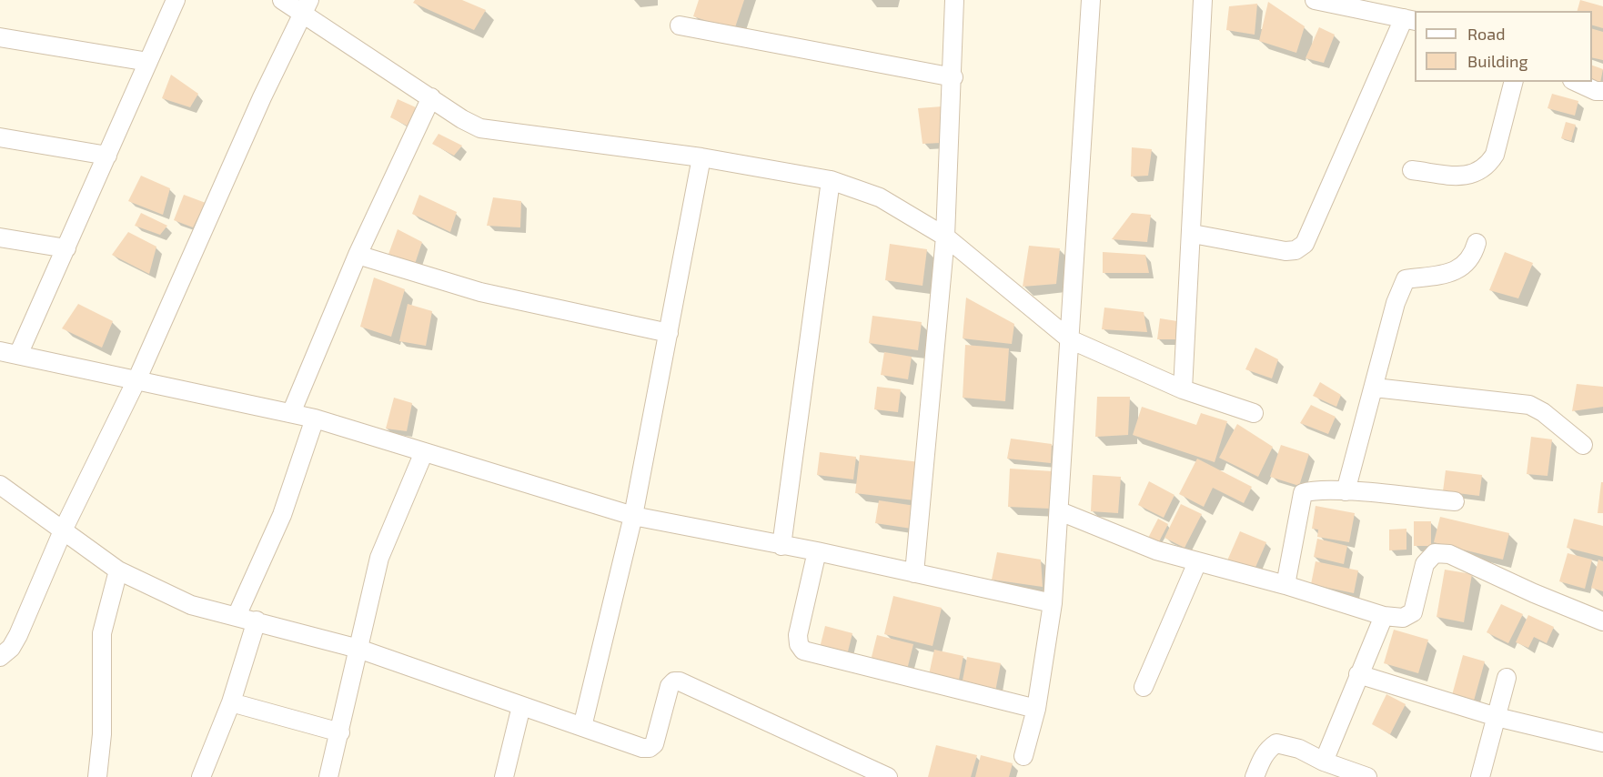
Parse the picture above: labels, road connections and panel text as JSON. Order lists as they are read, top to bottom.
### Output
{
  "legend": ["Road", "Building"]
}
